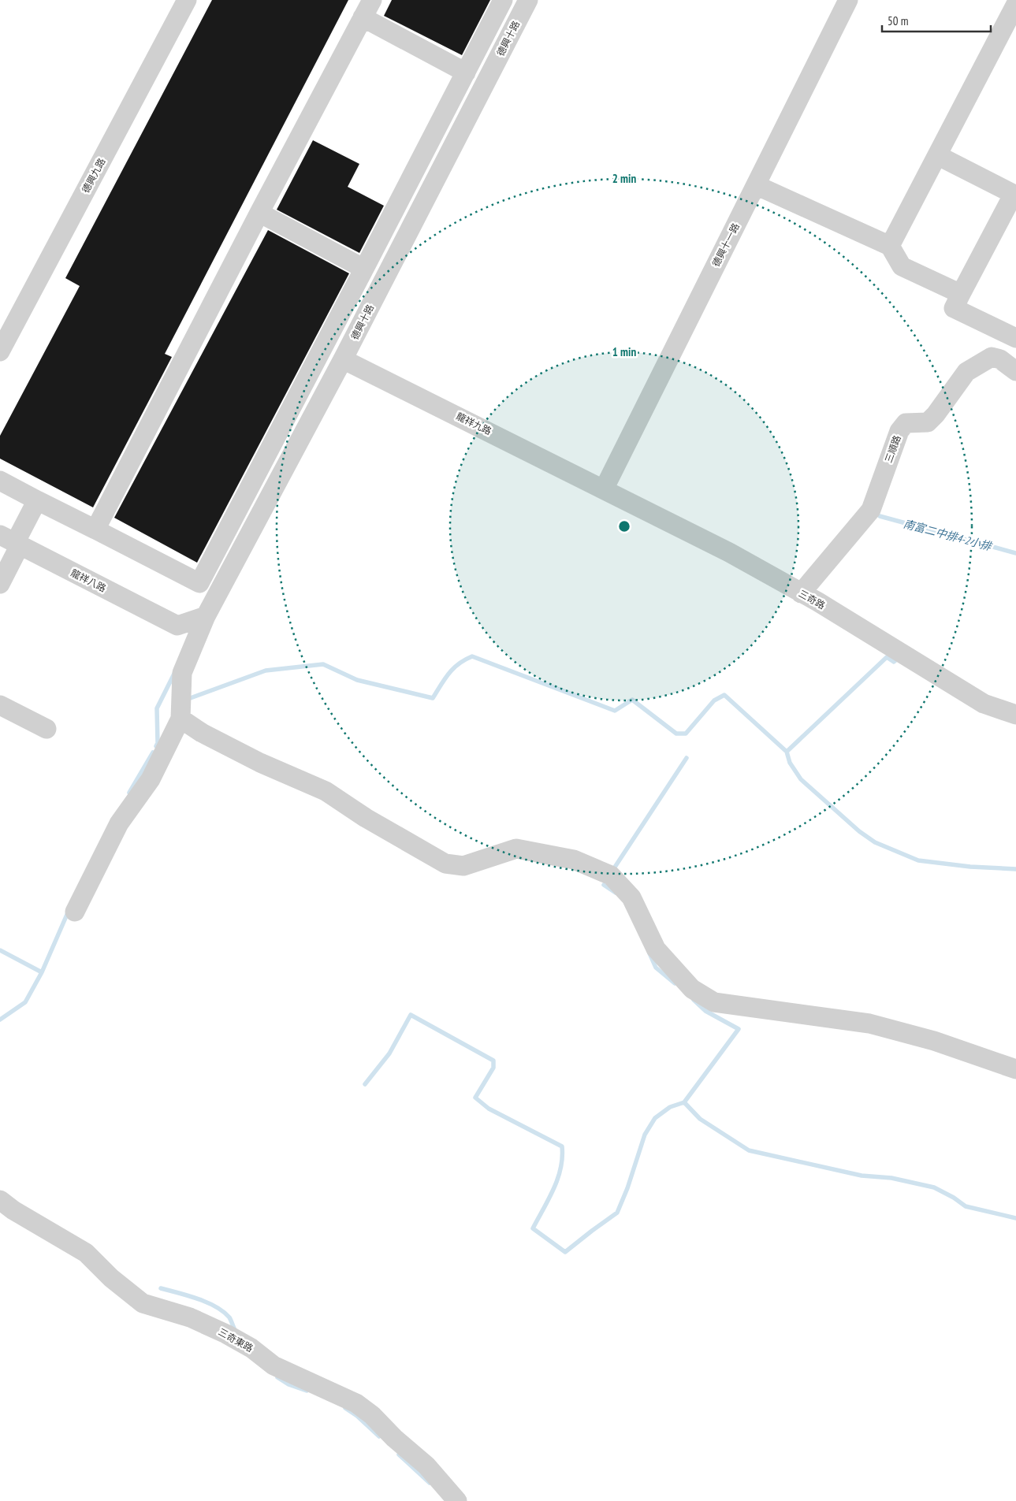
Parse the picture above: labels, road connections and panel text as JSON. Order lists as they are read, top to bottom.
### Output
{
  "streets": {
    "street": [
      "德興十路",
      "德興九路",
      "德興十一路",
      "龍祥九路",
      "三順路",
      "龍祥八路",
      "三奇路",
      "三奇東路"
    ]
  },
  "crossings": [
    ["德興十路", "龍祥九路"],
    ["德興十路", "龍祥八路"],
    ["德興十一路", "龍祥九路"],
    ["德興十一路", "三奇路"],
    ["龍祥九路", "三奇路"],
    ["三順路", "三奇路"]
  ],
  "water": ["南富二中排4-2小排"],
  "scale_bar": "50 m",
  "rings": ["2 min", "1 min"]
}
